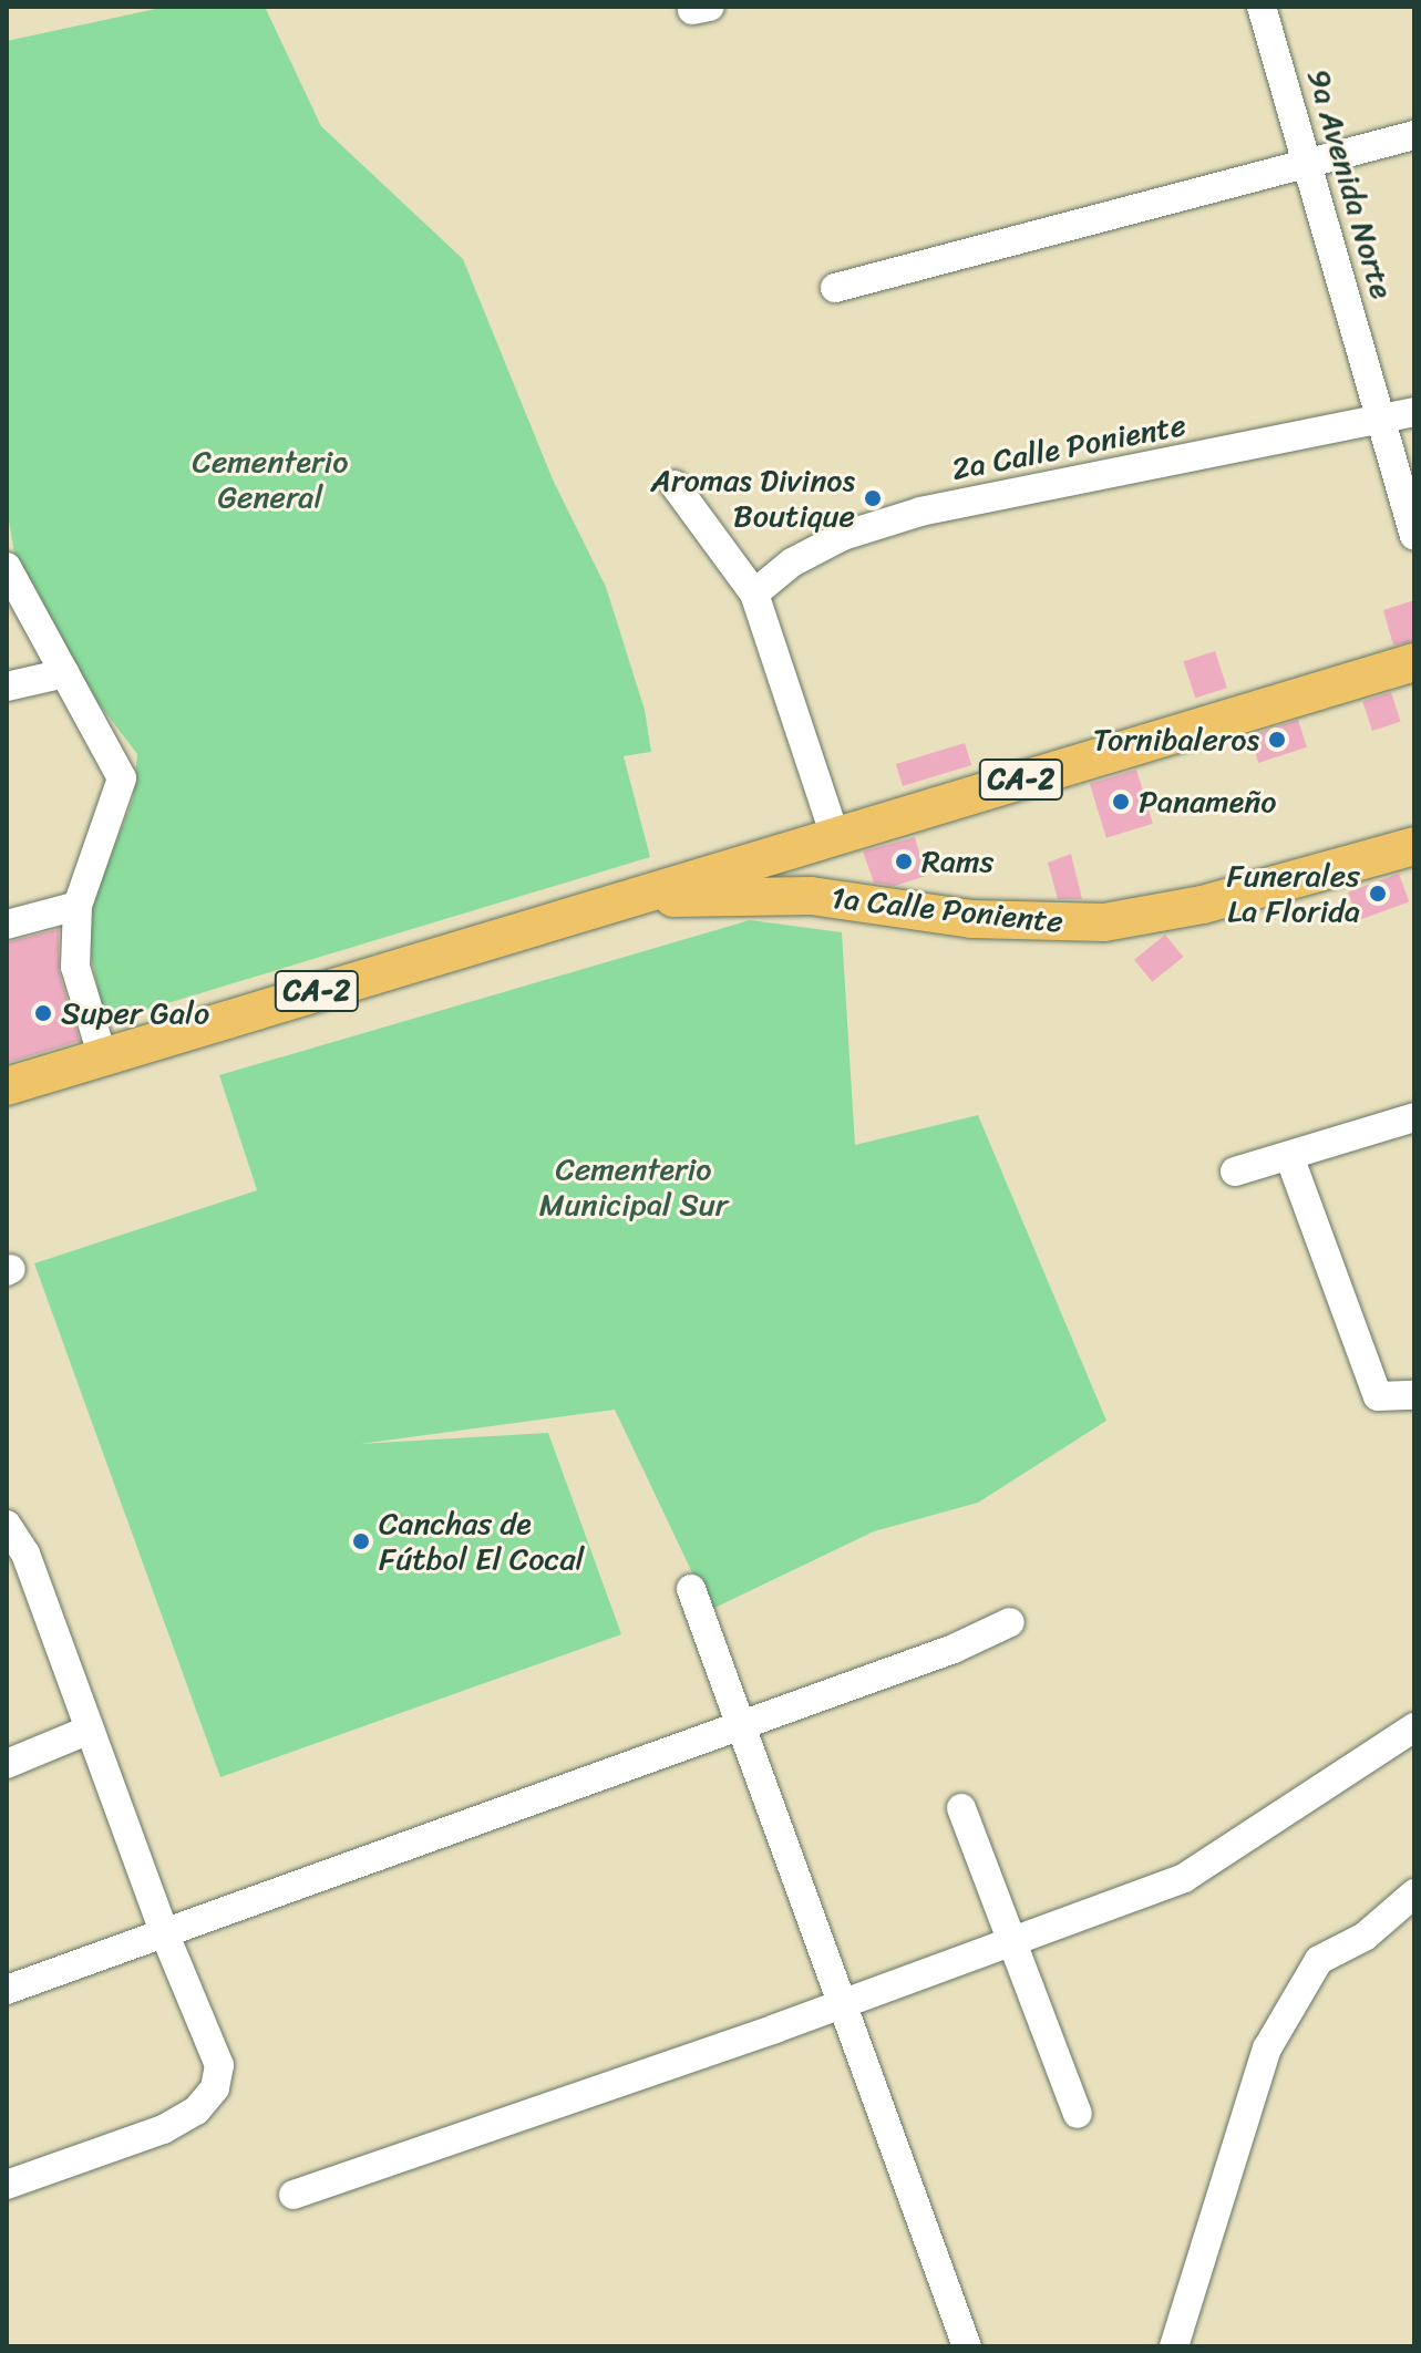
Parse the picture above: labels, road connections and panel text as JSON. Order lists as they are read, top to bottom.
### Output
{
  "streets": {
    "main road": ["CA-2", "1a Calle Poniente"],
    "street": ["9a Avenida Norte", "2a Calle Poniente"]
  },
  "crossings": [
    ["9a Avenida Norte", "2a Calle Poniente"],
    ["CA-2", "1a Calle Poniente"]
  ],
  "parks": ["Cementerio General", "Cementerio Municipal Sur"],
  "places": [
    "Aromas Divinos Boutique",
    "Tornibaleros",
    "Panameño",
    "Rams",
    "Funerales La Florida",
    "Super Galo",
    "Canchas de Fútbol El Cocal"
  ]
}
